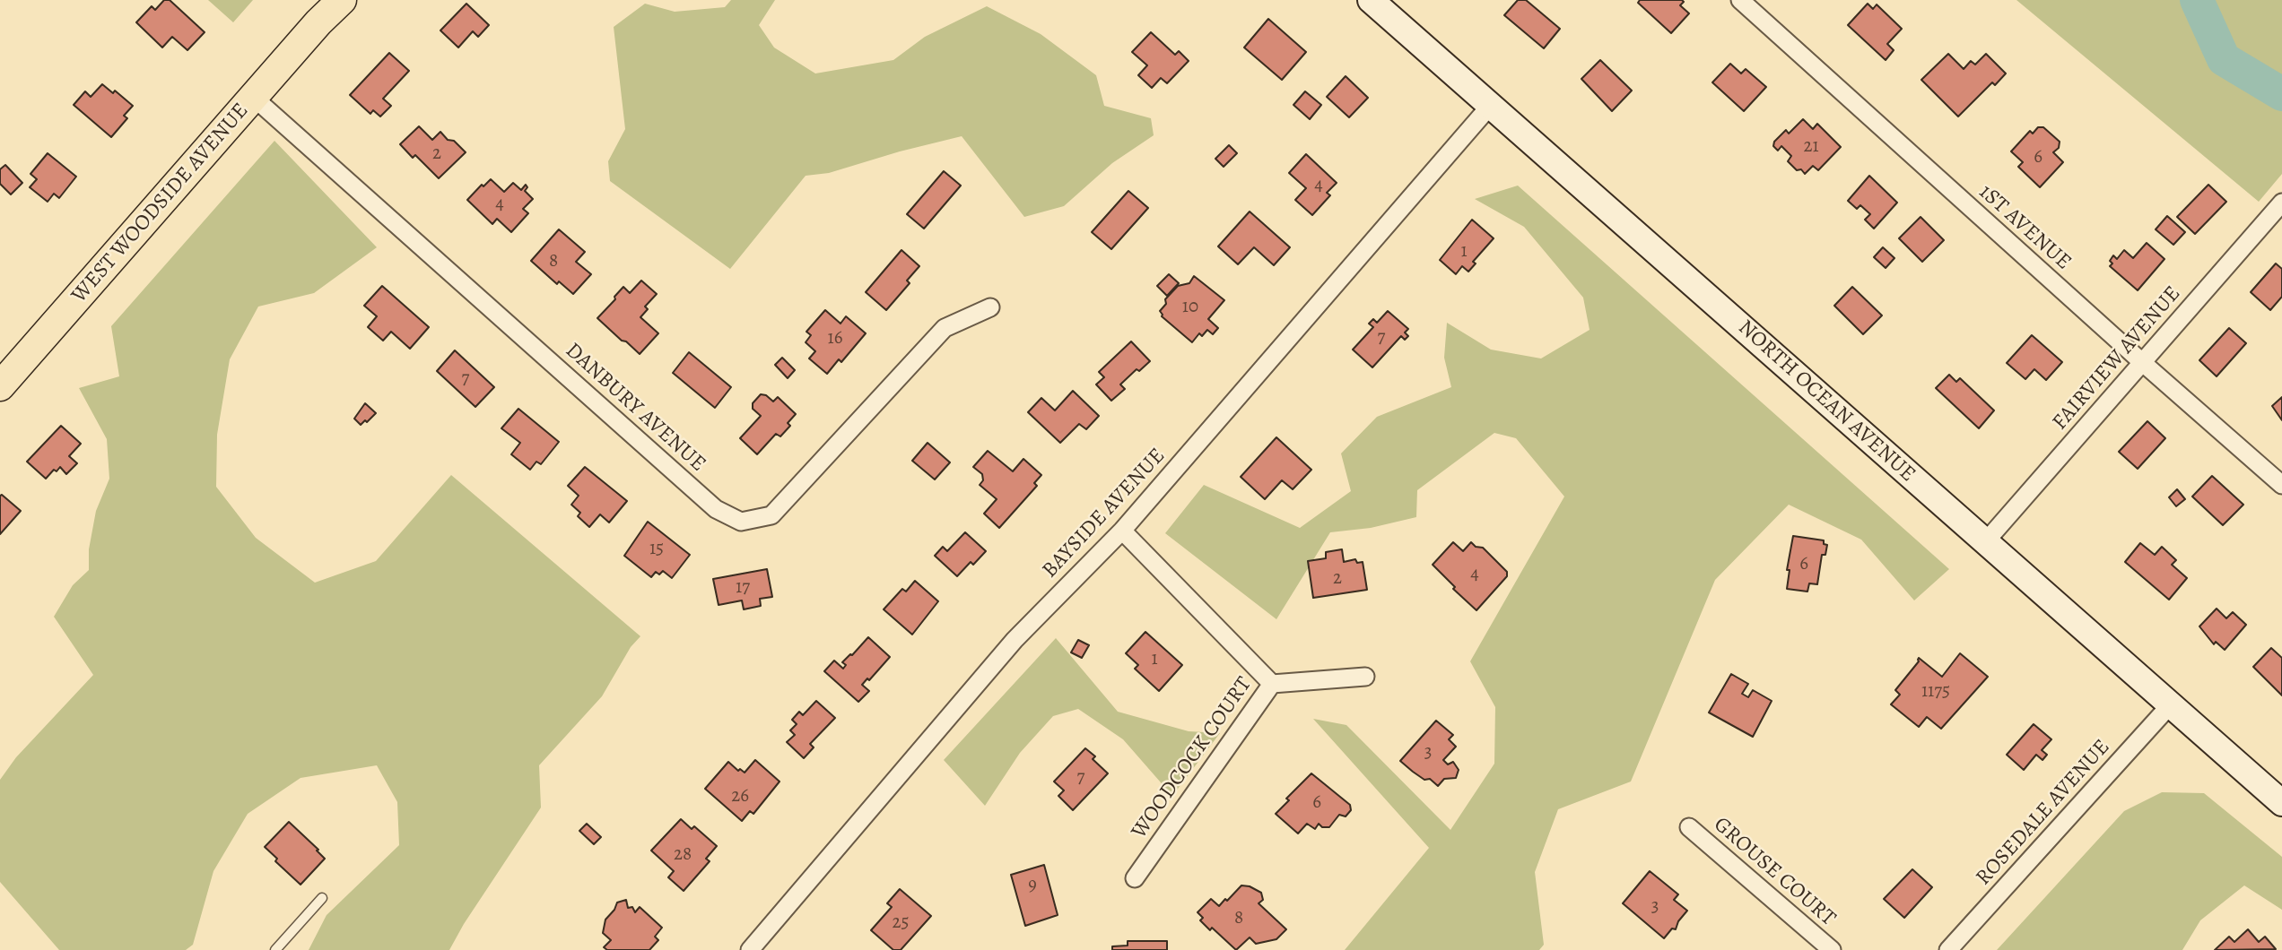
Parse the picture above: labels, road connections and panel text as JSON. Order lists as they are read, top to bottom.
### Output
{
  "streets": {
    "main road": ["WEST WOODSIDE AVENUE", "NORTH OCEAN AVENUE"],
    "street": [
      "1ST AVENUE",
      "FAIRVIEW AVENUE",
      "DANBURY AVENUE",
      "BAYSIDE AVENUE",
      "WOODCOCK COURT",
      "ROSEDALE AVENUE",
      "GROUSE COURT"
    ]
  },
  "crossings": [
    ["WEST WOODSIDE AVENUE", "DANBURY AVENUE"],
    ["1ST AVENUE", "FAIRVIEW AVENUE"],
    ["FAIRVIEW AVENUE", "NORTH OCEAN AVENUE"],
    ["NORTH OCEAN AVENUE", "BAYSIDE AVENUE"],
    ["NORTH OCEAN AVENUE", "ROSEDALE AVENUE"],
    ["BAYSIDE AVENUE", "WOODCOCK COURT"]
  ],
  "house_numbers": [
    "21",
    "2",
    "6",
    "4",
    "4",
    "1",
    "8",
    "10",
    "7",
    "16",
    "7",
    "15",
    "6",
    "4",
    "2",
    "17",
    "1",
    "1175",
    "3",
    "7",
    "26",
    "6",
    "28",
    "9",
    "3",
    "8",
    "25"
  ]
}
